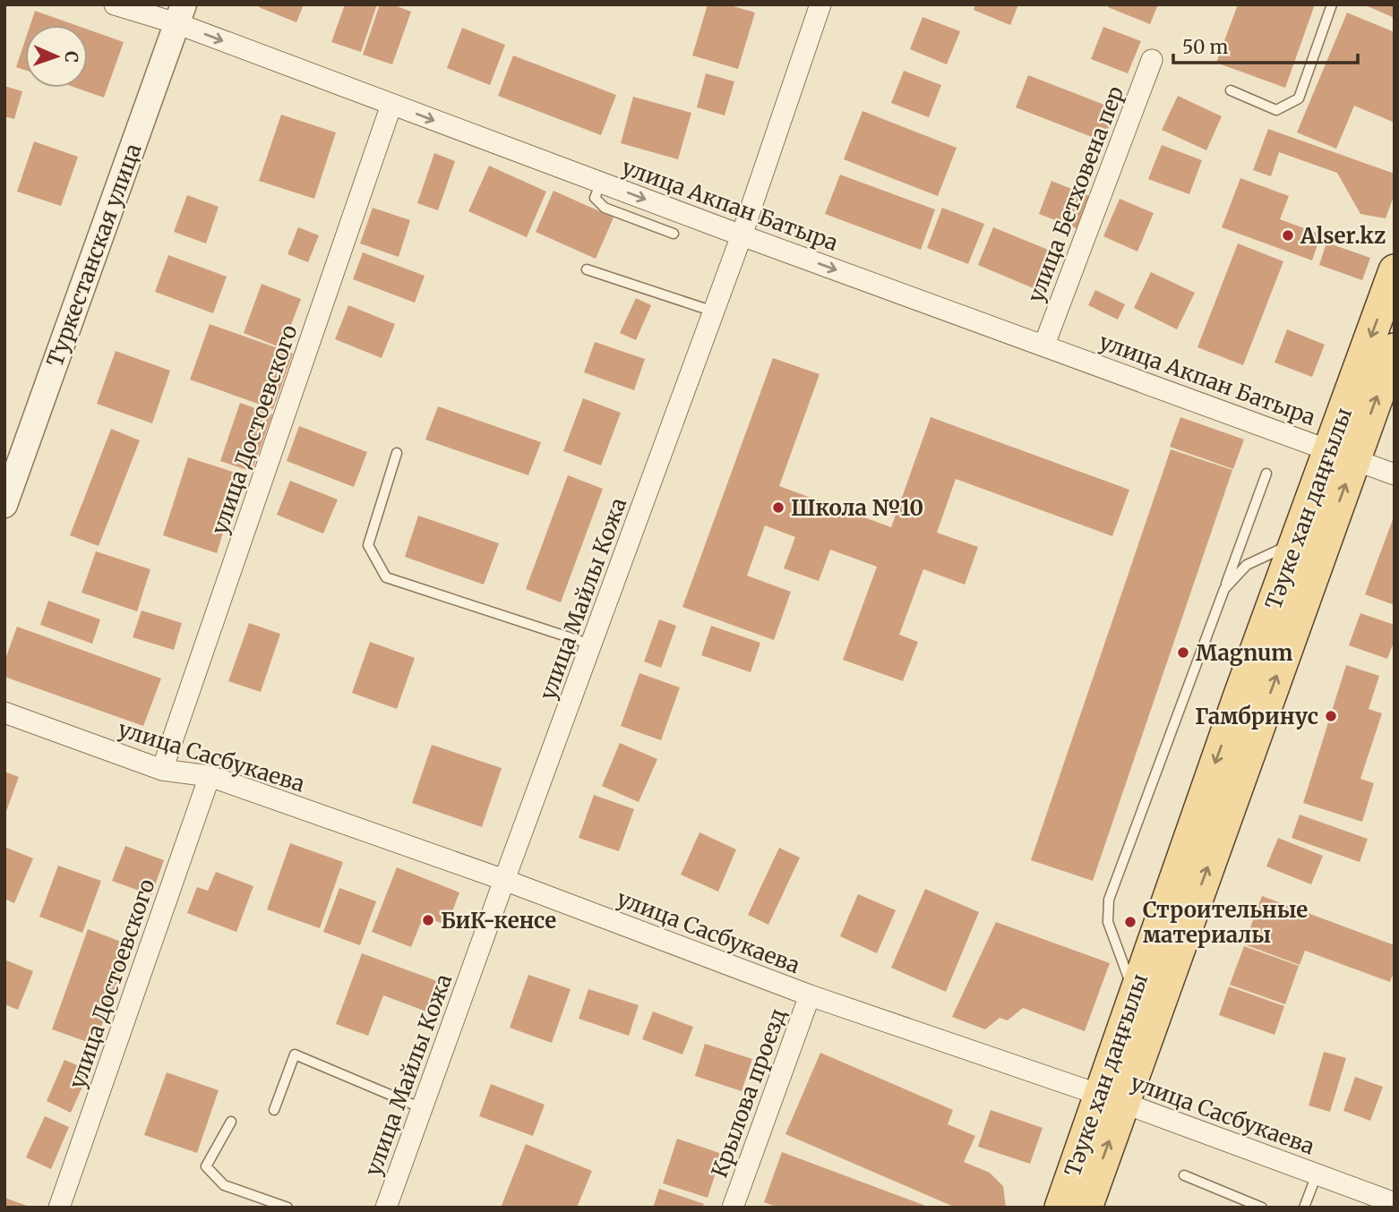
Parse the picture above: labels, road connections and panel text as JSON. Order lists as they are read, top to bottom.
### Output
{
  "streets": {
    "main road": ["Тәуке хан даңғылы"],
    "street": [
      "улица Бетховена пер",
      "улица Акпан Батыра",
      "Туркестанская улица",
      "улица Достоевского",
      "улица Майлы Кожа",
      "улица Сасбукаева",
      "Крылова проезд"
    ]
  },
  "crossings": [
    ["улица Бетховена пер", "улица Акпан Батыра"],
    ["улица Акпан Батыра", "Туркестанская улица"],
    ["улица Акпан Батыра", "улица Достоевского"],
    ["улица Акпан Батыра", "Тәуке хан даңғылы"],
    ["улица Акпан Батыра", "улица Майлы Кожа"],
    ["улица Достоевского", "улица Сасбукаева"],
    ["Тәуке хан даңғылы", "улица Сасбукаева"],
    ["улица Майлы Кожа", "улица Сасбукаева"],
    ["улица Сасбукаева", "Крылова проезд"]
  ],
  "one_way": ["улица Акпан Батыра"],
  "places": [
    "Alser.kz",
    "Школа №10",
    "Magnum",
    "Гамбринус",
    "БиК-кенсе",
    "Строительные материалы"
  ],
  "scale_bar": "50 m",
  "north": "right"
}
